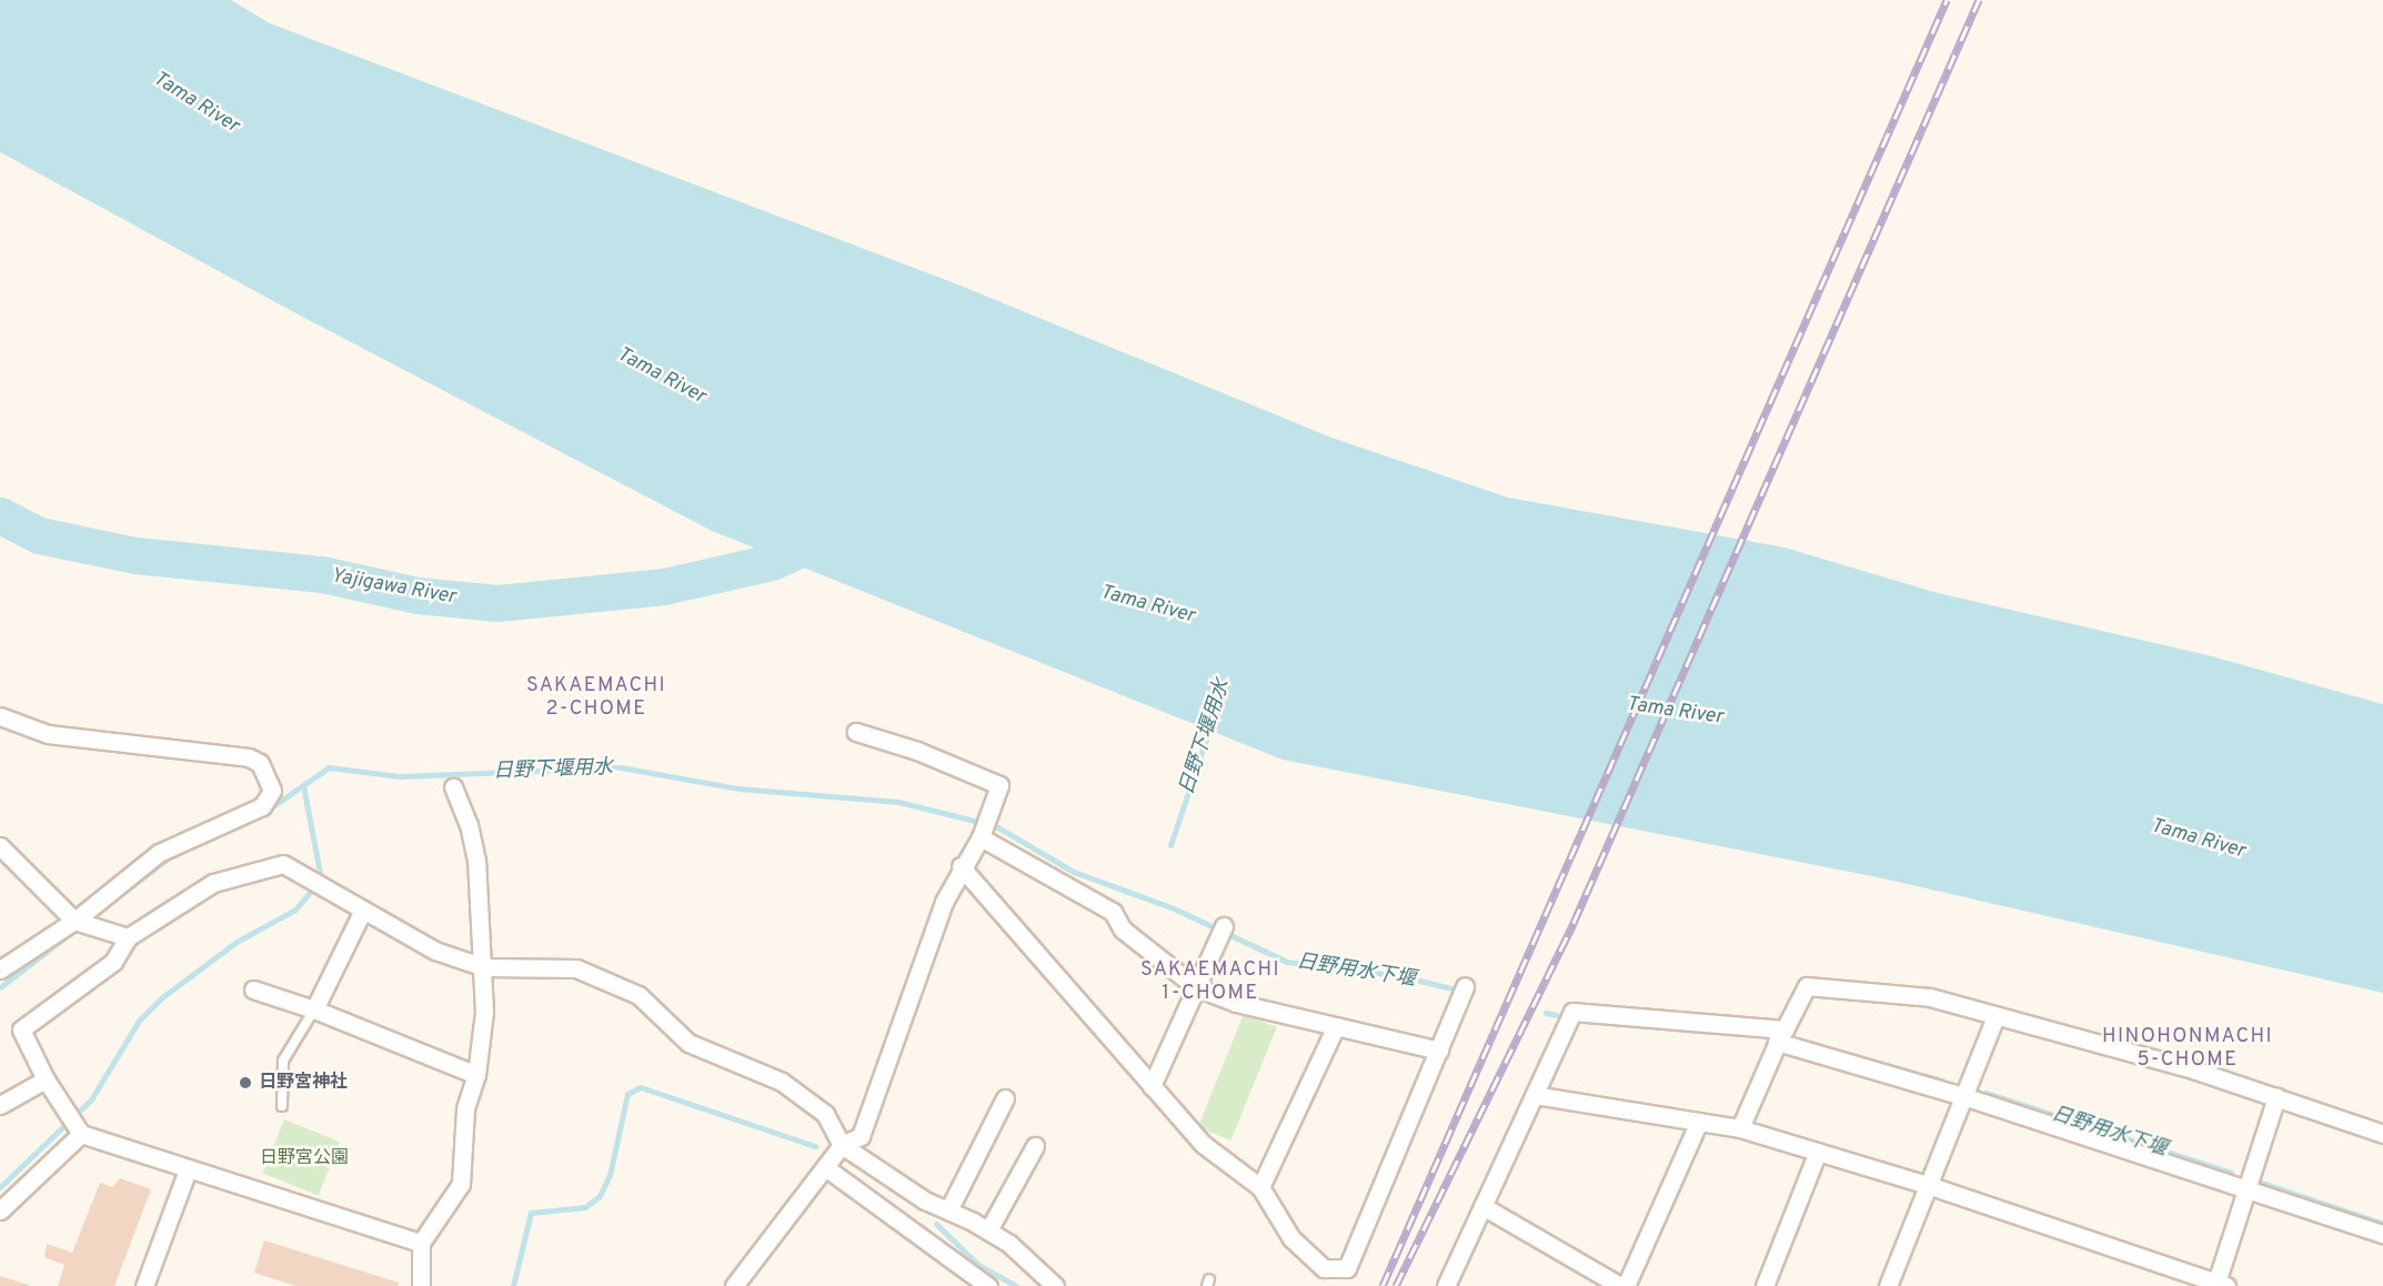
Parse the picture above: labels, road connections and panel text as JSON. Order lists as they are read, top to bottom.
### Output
{
  "districts": ["SAKAEMACHI 2-CHOME", "SAKAEMACHI 1-CHOME", "HINOHONMACHI 5-CHOME"],
  "water": [
    "Tama River",
    "Yajigawa River",
    "日野下堰用水",
    "日野用水下堰"
  ],
  "parks": ["日野宮公園"],
  "places": ["日野宮神社"]
}
